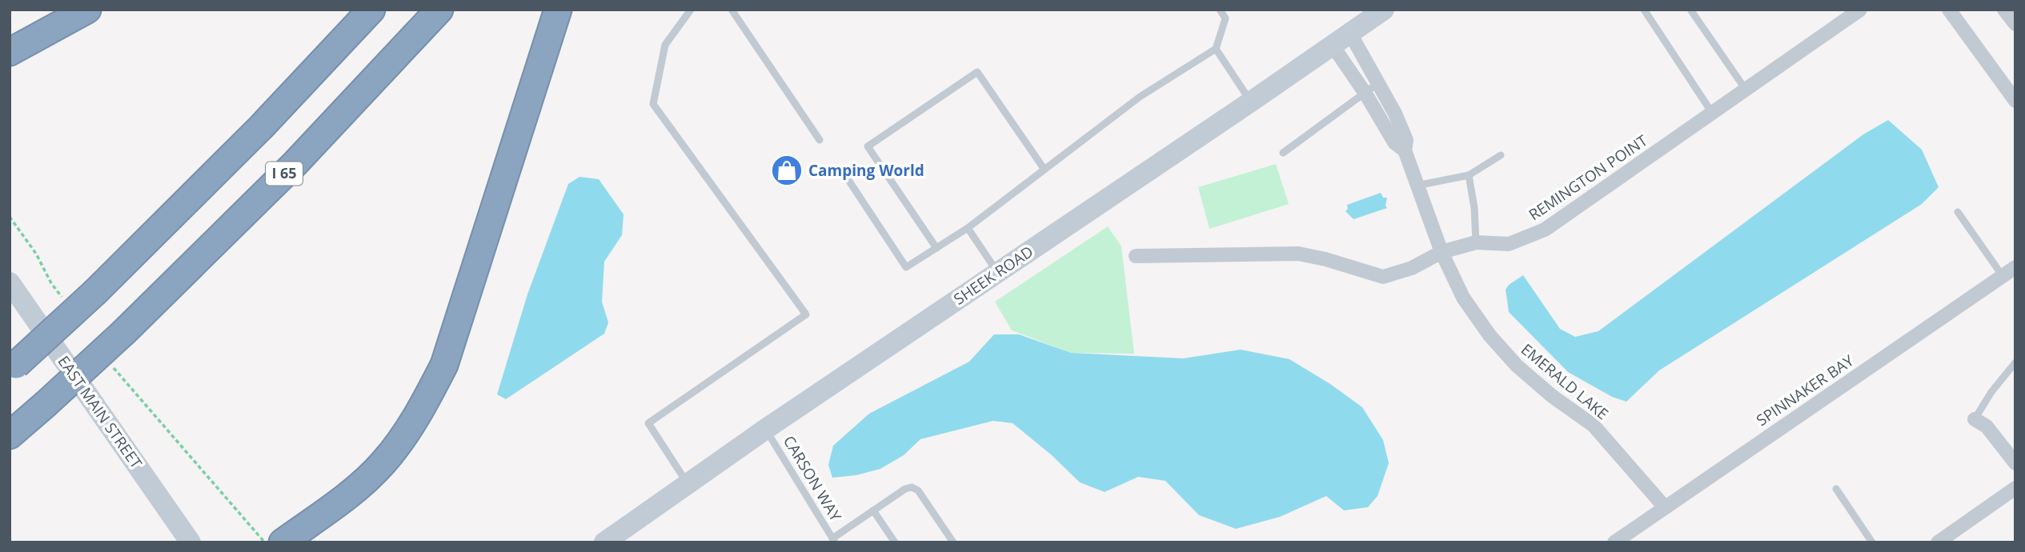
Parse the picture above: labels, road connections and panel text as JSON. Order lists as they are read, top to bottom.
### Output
{
  "streets": {
    "highway": ["I 65"],
    "street": [
      "REMINGTON POINT",
      "SHEEK ROAD",
      "EMERALD LAKE",
      "SPINNAKER BAY",
      "EAST MAIN STREET"
    ],
    "lane": ["CARSON WAY"]
  },
  "crossings": [
    ["REMINGTON POINT", "EMERALD LAKE"],
    ["SHEEK ROAD", "EMERALD LAKE"],
    ["SHEEK ROAD", "CARSON WAY"],
    ["EMERALD LAKE", "SPINNAKER BAY"]
  ],
  "places": {
    "shop": ["Camping World"]
  }
}
